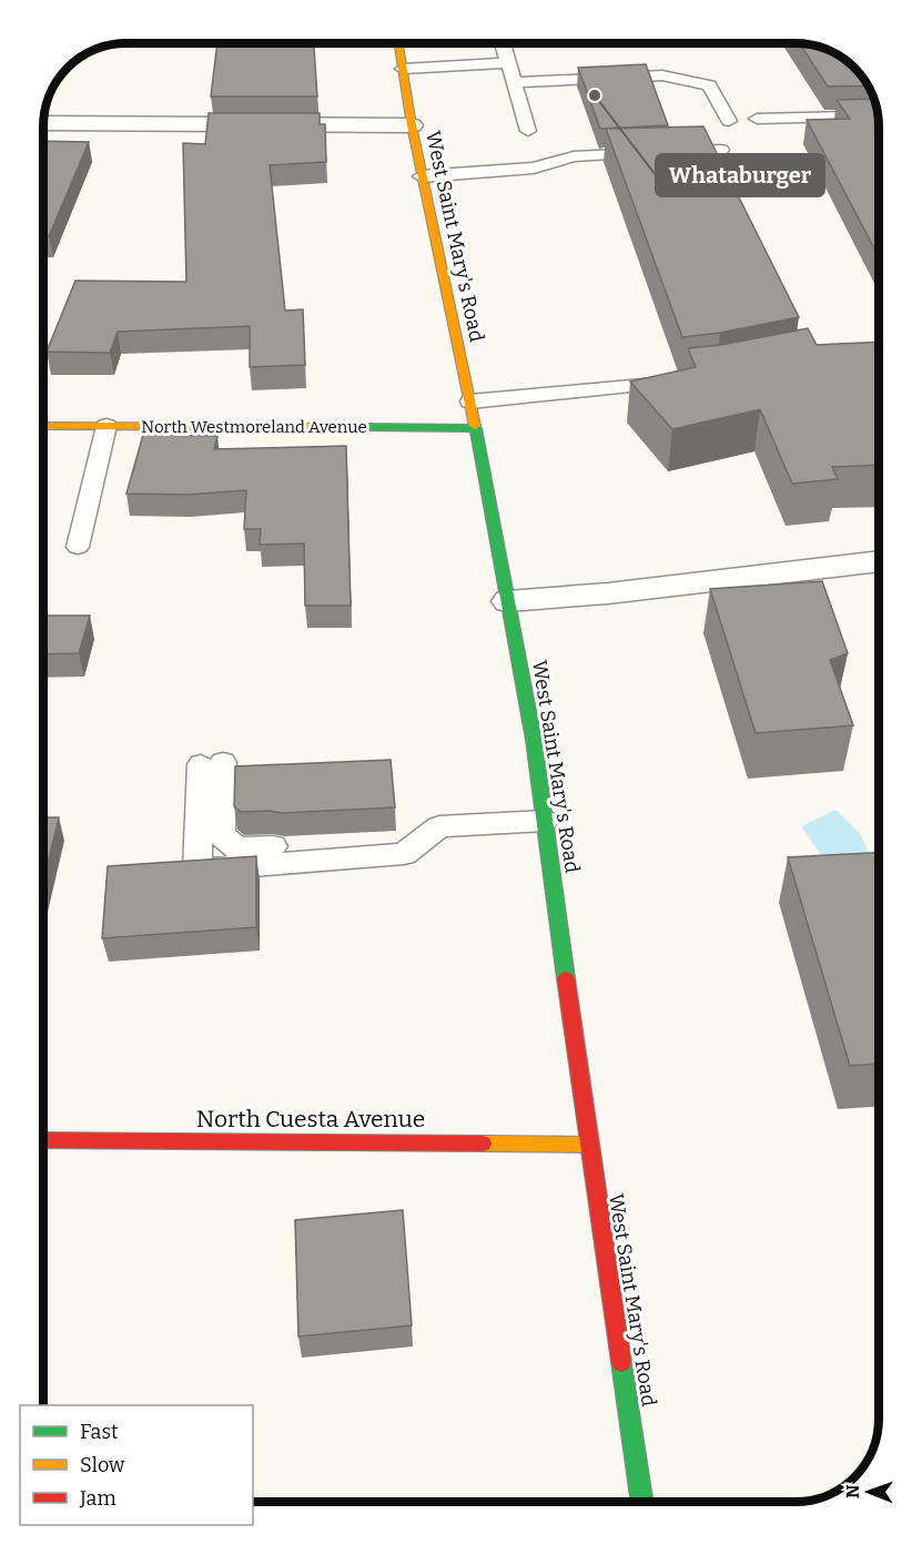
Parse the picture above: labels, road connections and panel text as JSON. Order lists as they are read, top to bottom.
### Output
{
  "streets": {
    "main road": ["West Saint Mary's Road", "North Westmoreland Avenue", "North Cuesta Avenue"]
  },
  "crossings": [
    ["West Saint Mary's Road", "North Westmoreland Avenue"],
    ["West Saint Mary's Road", "North Cuesta Avenue"]
  ],
  "places": ["Whataburger"],
  "legend": ["Fast", "Slow", "Jam"],
  "north": "left"
}
